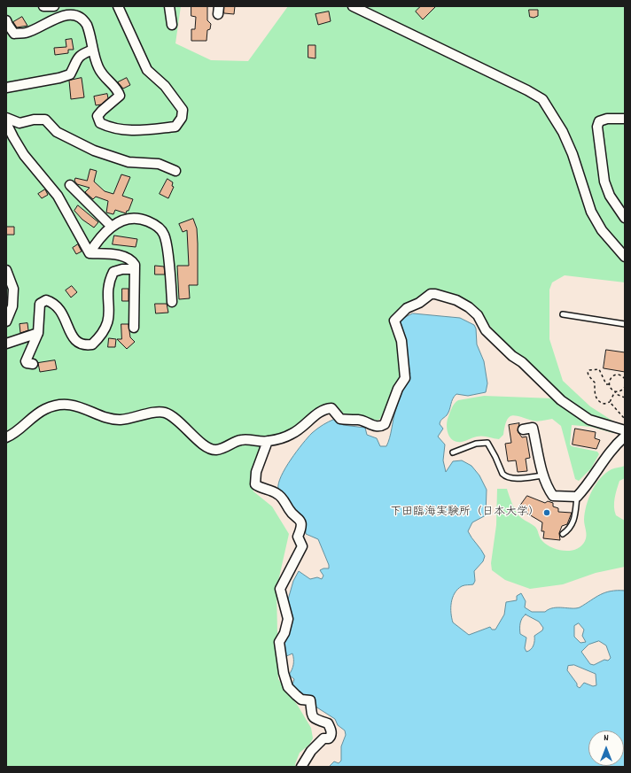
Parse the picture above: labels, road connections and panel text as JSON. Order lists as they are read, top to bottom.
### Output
{
  "places": ["下田臨海実験所（日本大学）"],
  "north": "top"
}
